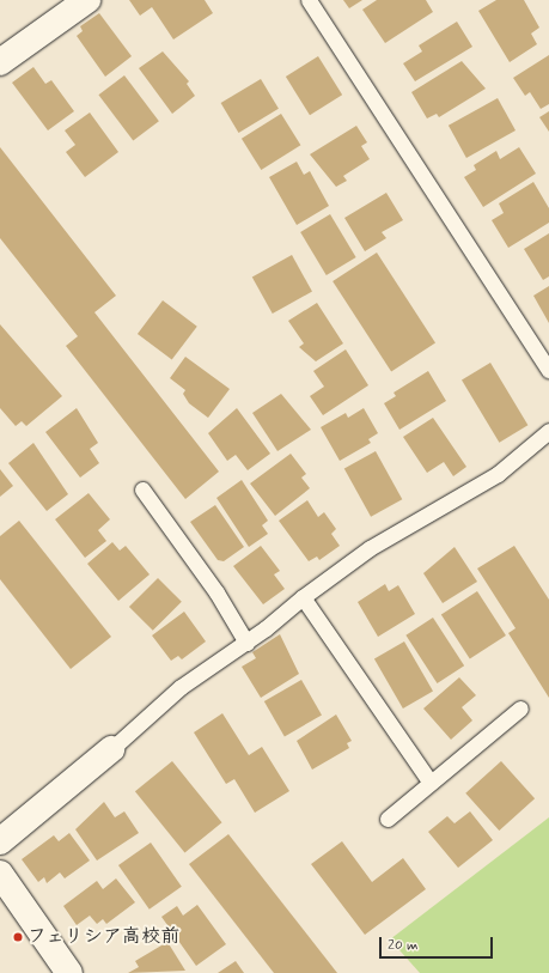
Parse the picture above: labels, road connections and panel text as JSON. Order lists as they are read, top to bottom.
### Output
{
  "places": ["フェリシア高校前"],
  "scale_bar": "20 m"
}
